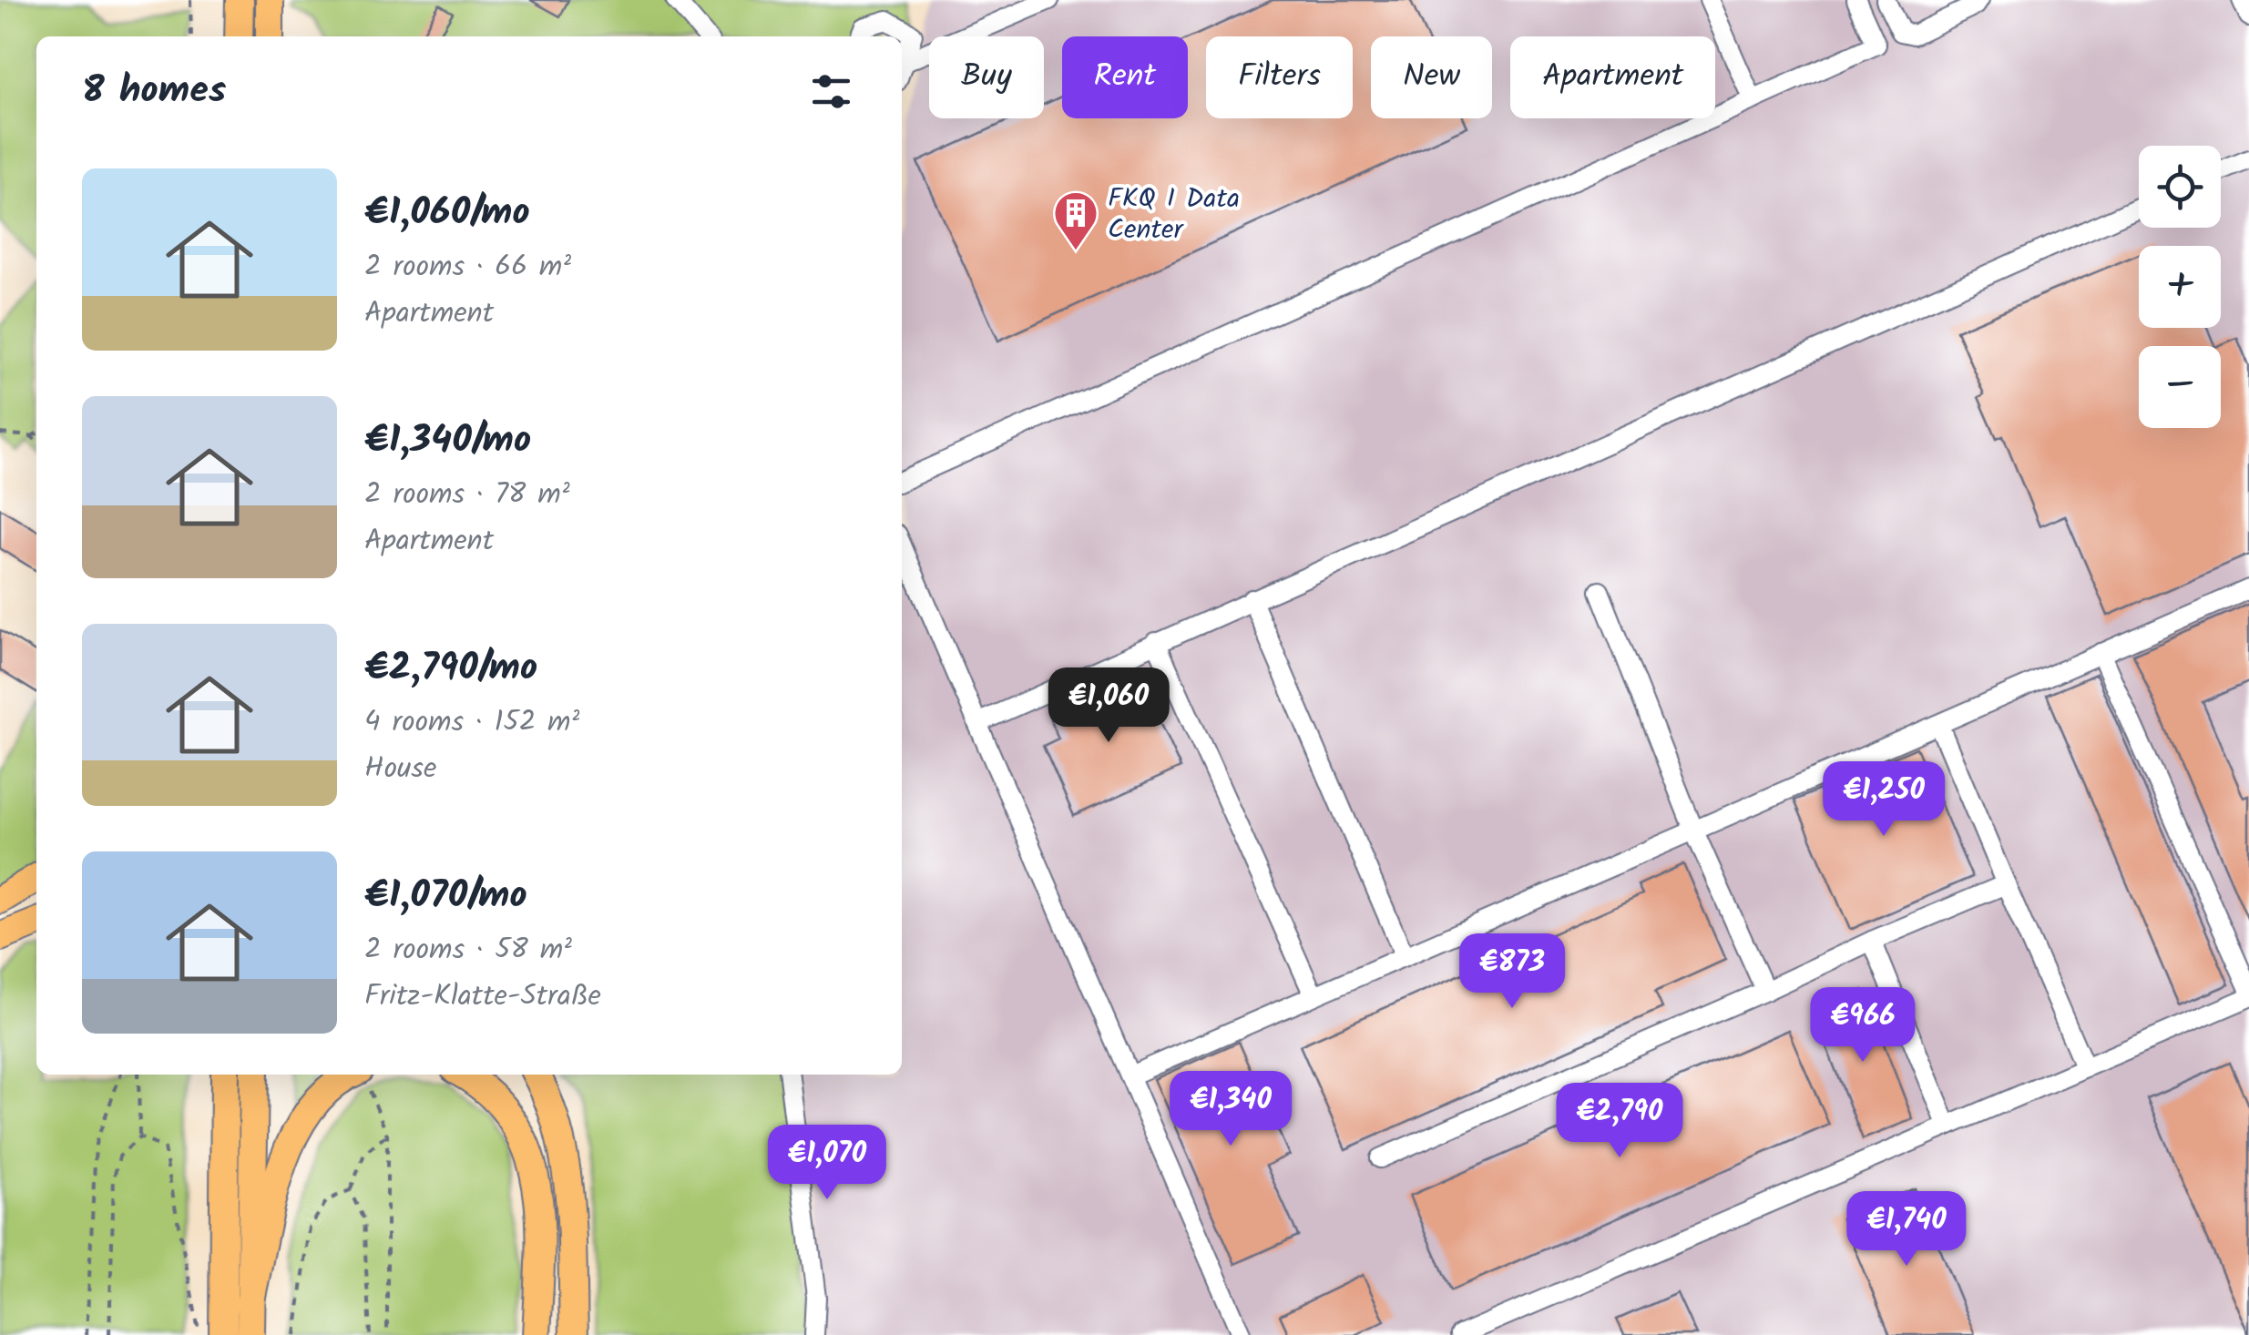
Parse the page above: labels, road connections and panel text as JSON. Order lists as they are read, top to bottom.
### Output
{
  "places": {
    "building": ["FKQ I Data Center"]
  },
  "page": {
    "chip": [
      "Buy",
      "Rent",
      "Filters",
      "New",
      "Apartment"
    ],
    "heading": "8 homes",
    "map_buttons": ["+", "−"],
    "list": [
      {
        "name": "€1,060/mo",
        "note": "2 rooms · 66 m² · Apartment"
      },
      {
        "name": "€1,340/mo",
        "note": "2 rooms · 78 m² · Apartment"
      },
      {
        "name": "€2,790/mo",
        "note": "4 rooms · 152 m² · House"
      },
      {
        "name": "€1,070/mo",
        "note": "2 rooms · 58 m² · Fritz-Klatte-Straße"
      }
    ],
    "price": [
      "€1,060",
      "€1,250",
      "€873",
      "€966",
      "€1,340",
      "€2,790",
      "€1,070",
      "€1,740"
    ]
  }
}
